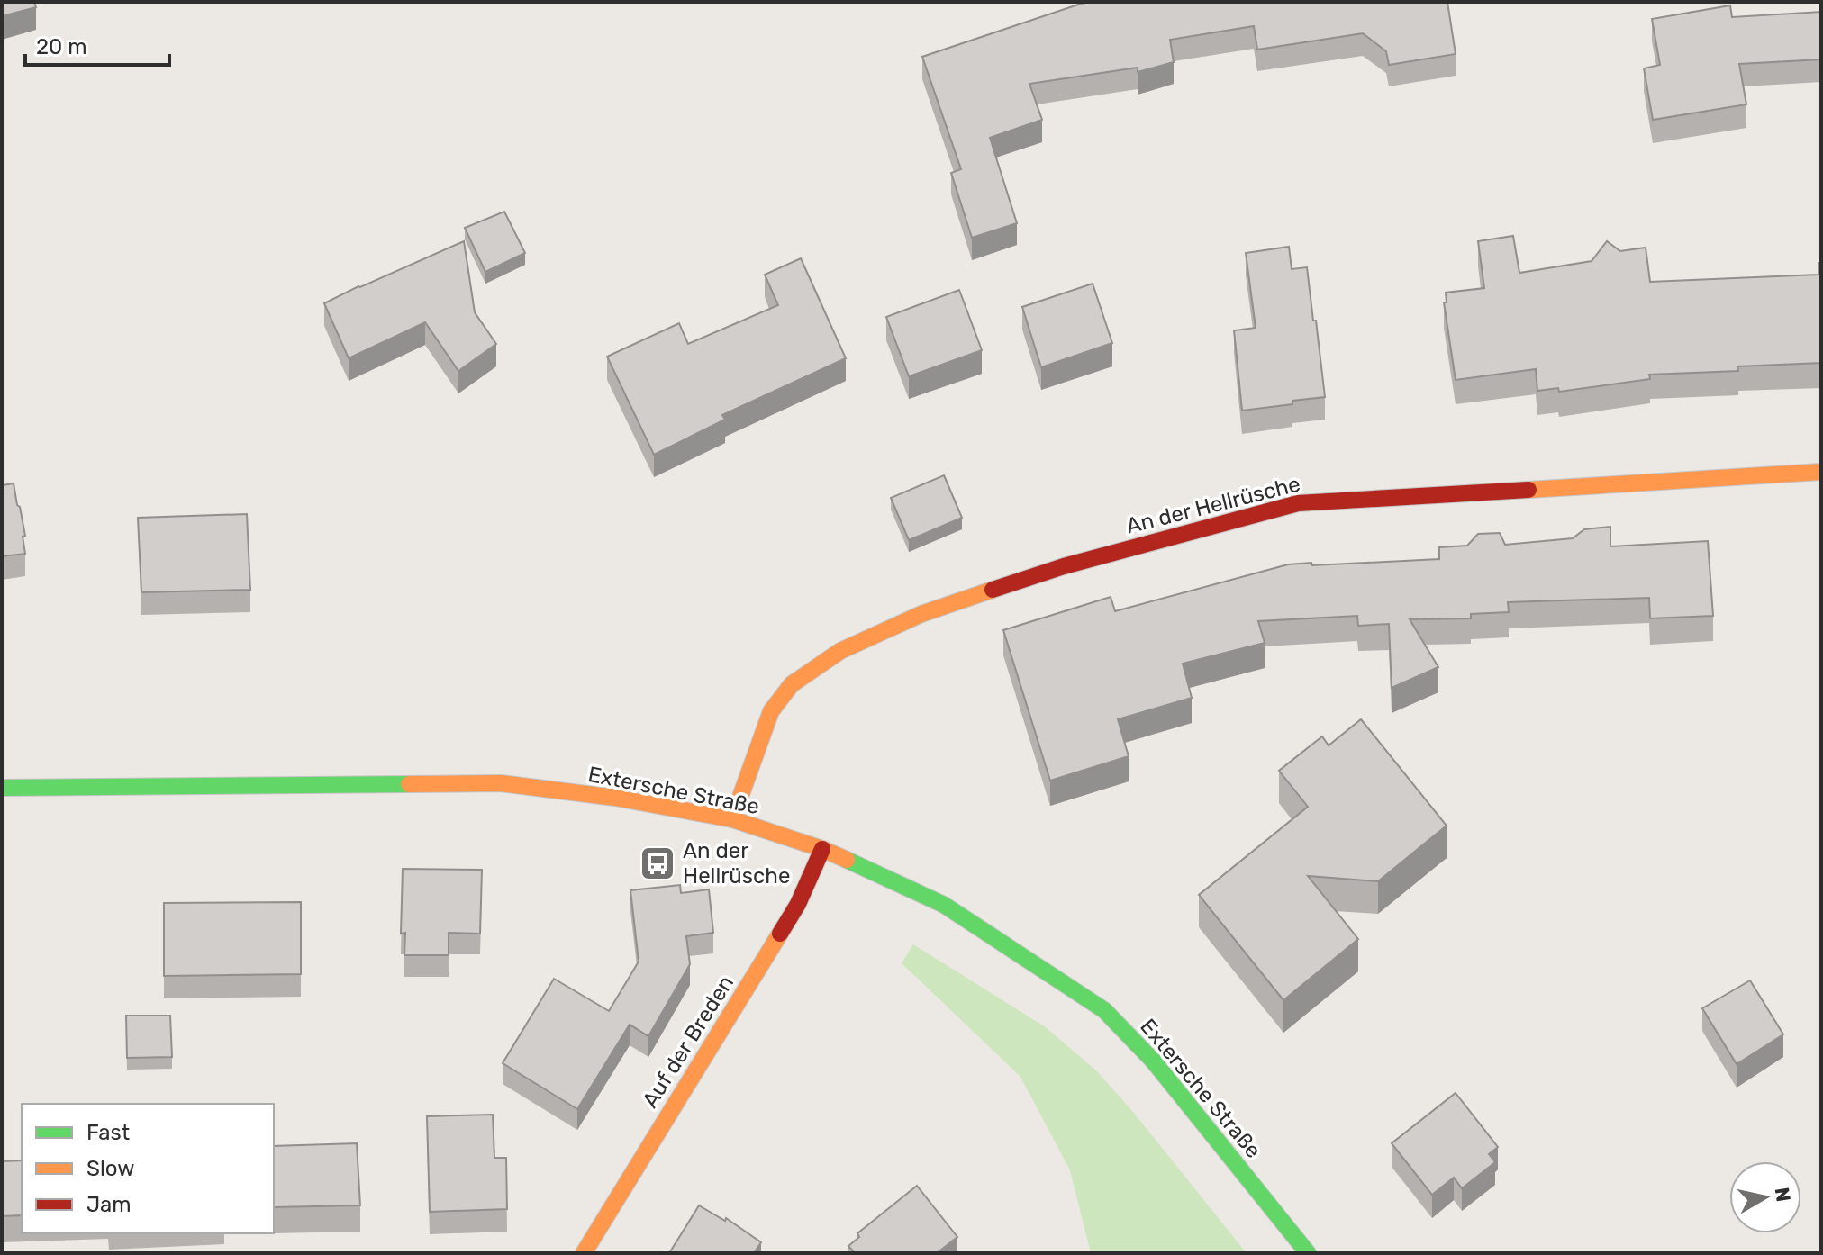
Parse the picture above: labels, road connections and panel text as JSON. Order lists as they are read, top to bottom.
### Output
{
  "streets": {
    "street": ["An der Hellrüsche", "Extersche Straße", "Auf der Breden"]
  },
  "crossings": [
    ["An der Hellrüsche", "Extersche Straße"],
    ["Extersche Straße", "Auf der Breden"]
  ],
  "places": {
    "bus stop": ["An der Hellrüsche"]
  },
  "legend": ["Fast", "Slow", "Jam"],
  "scale_bar": "20 m",
  "north": "right"
}
